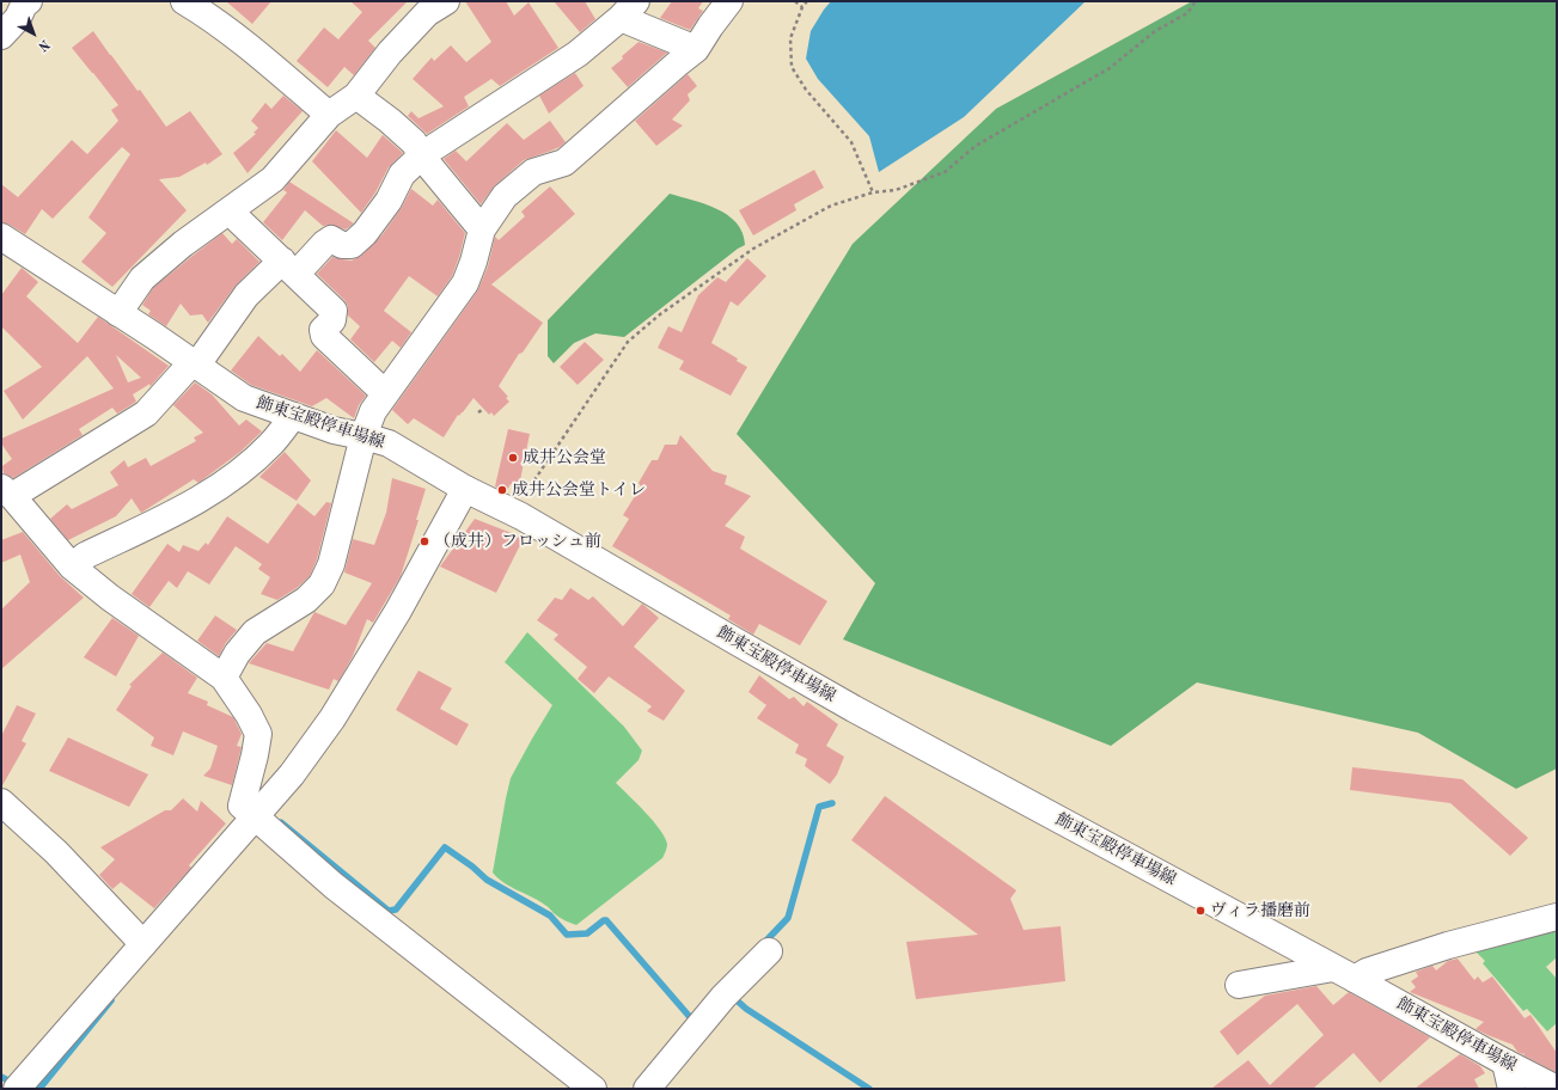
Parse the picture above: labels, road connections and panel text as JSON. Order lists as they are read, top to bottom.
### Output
{
  "streets": {
    "street": ["飾東宝殿停車場線"]
  },
  "places": [
    "成井公会堂",
    "成井公会堂トイレ",
    "（成井）フロッシュ前",
    "ヴィラ播磨前"
  ],
  "north": "bottom right"
}
